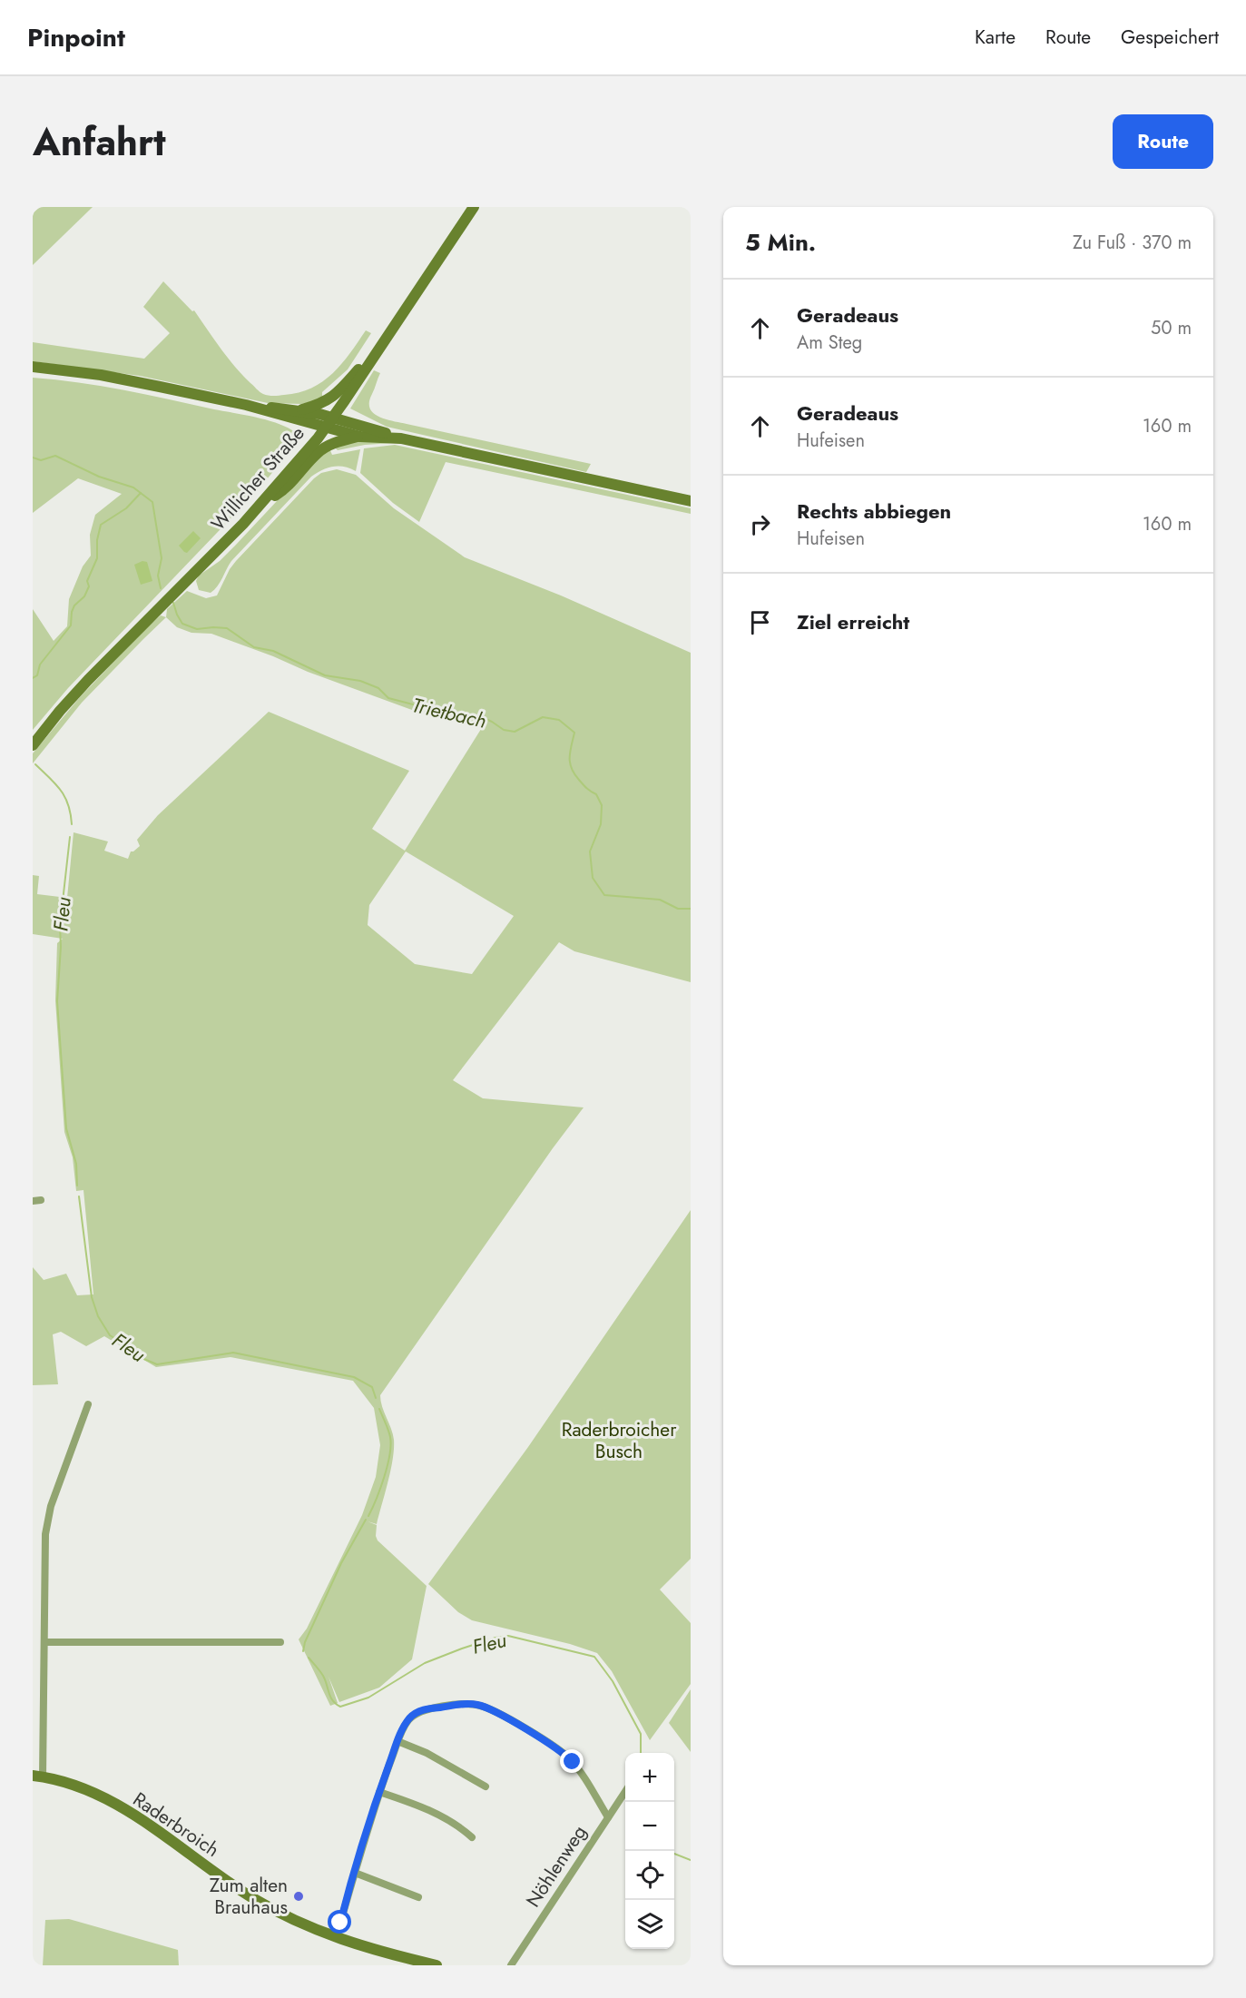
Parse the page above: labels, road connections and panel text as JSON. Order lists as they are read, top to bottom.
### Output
{
  "streets": {
    "main road": ["Willicher Straße", "Raderbroich"],
    "street": ["Nöhlenweg"]
  },
  "water": ["Trietbach", "Fleu"],
  "parks": ["Raderbroicher Busch"],
  "places": ["Zum alten Brauhaus"],
  "page": {
    "header": "Pinpoint",
    "nav": ["Karte", "Route", "Gespeichert"],
    "title": "Anfahrt",
    "buttons": "Route",
    "heading": ["5 Min.", "Zu Fuß · 370 m"],
    "list": [
      ["Geradeaus", "Am Steg", "50 m"],
      ["Geradeaus", "Hufeisen", "160 m"],
      ["Rechts abbiegen", "Hufeisen", "160 m"],
      "Ziel erreicht"
    ],
    "map_buttons": ["+", "−"]
  }
}
